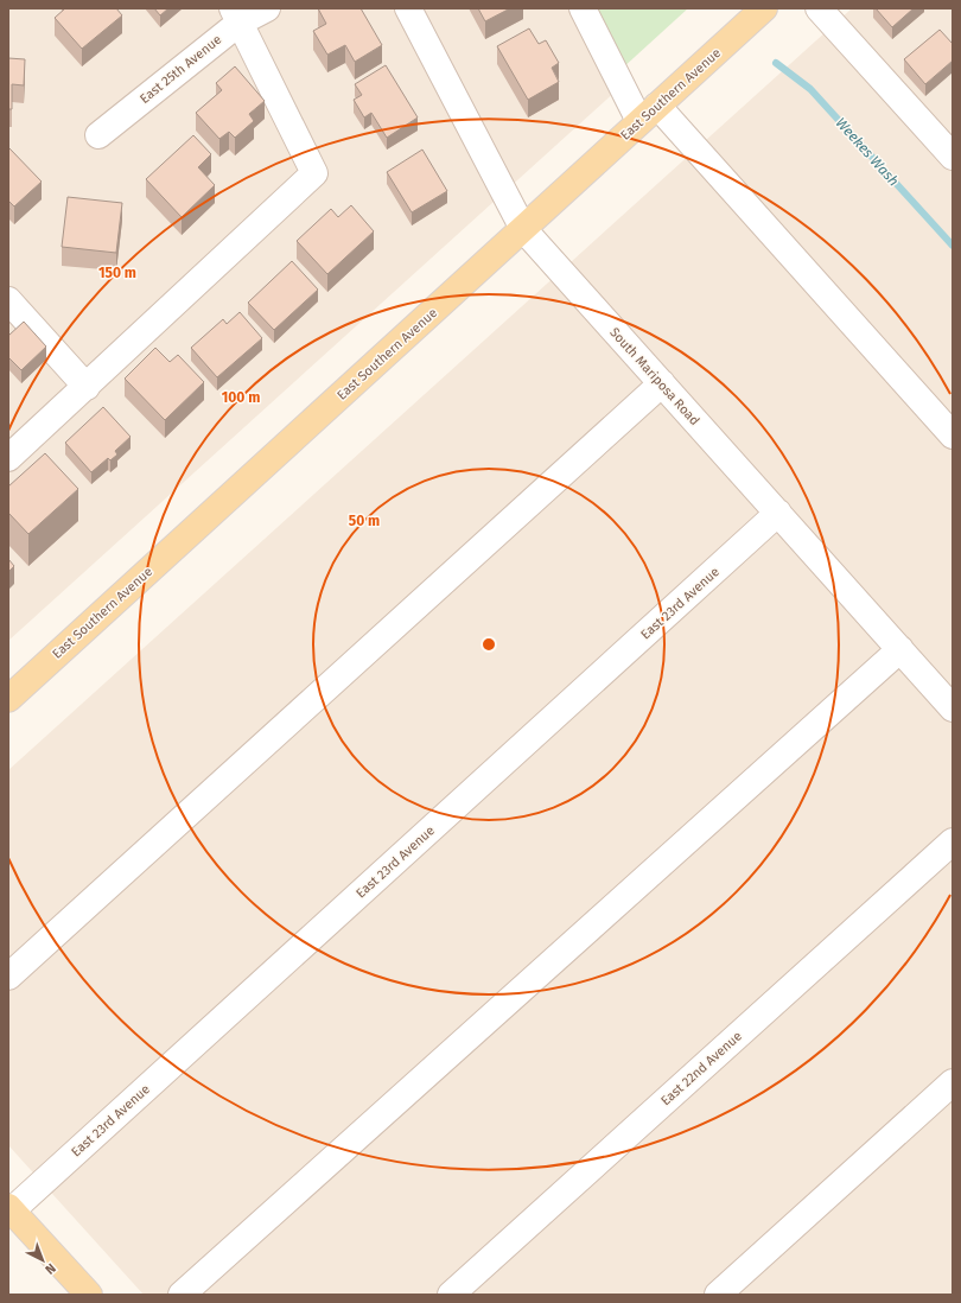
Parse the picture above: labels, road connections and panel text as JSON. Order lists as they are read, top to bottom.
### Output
{
  "streets": {
    "main road": ["East Southern Avenue"],
    "street": [
      "East 25th Avenue",
      "South Mariposa Road",
      "East 23rd Avenue",
      "East 22nd Avenue"
    ]
  },
  "crossings": [
    ["East Southern Avenue", "South Mariposa Road"],
    ["South Mariposa Road", "East 23rd Avenue"]
  ],
  "water": ["Weekes Wash"],
  "north": "bottom right",
  "rings": ["150 m", "100 m", "50 m"]
}
